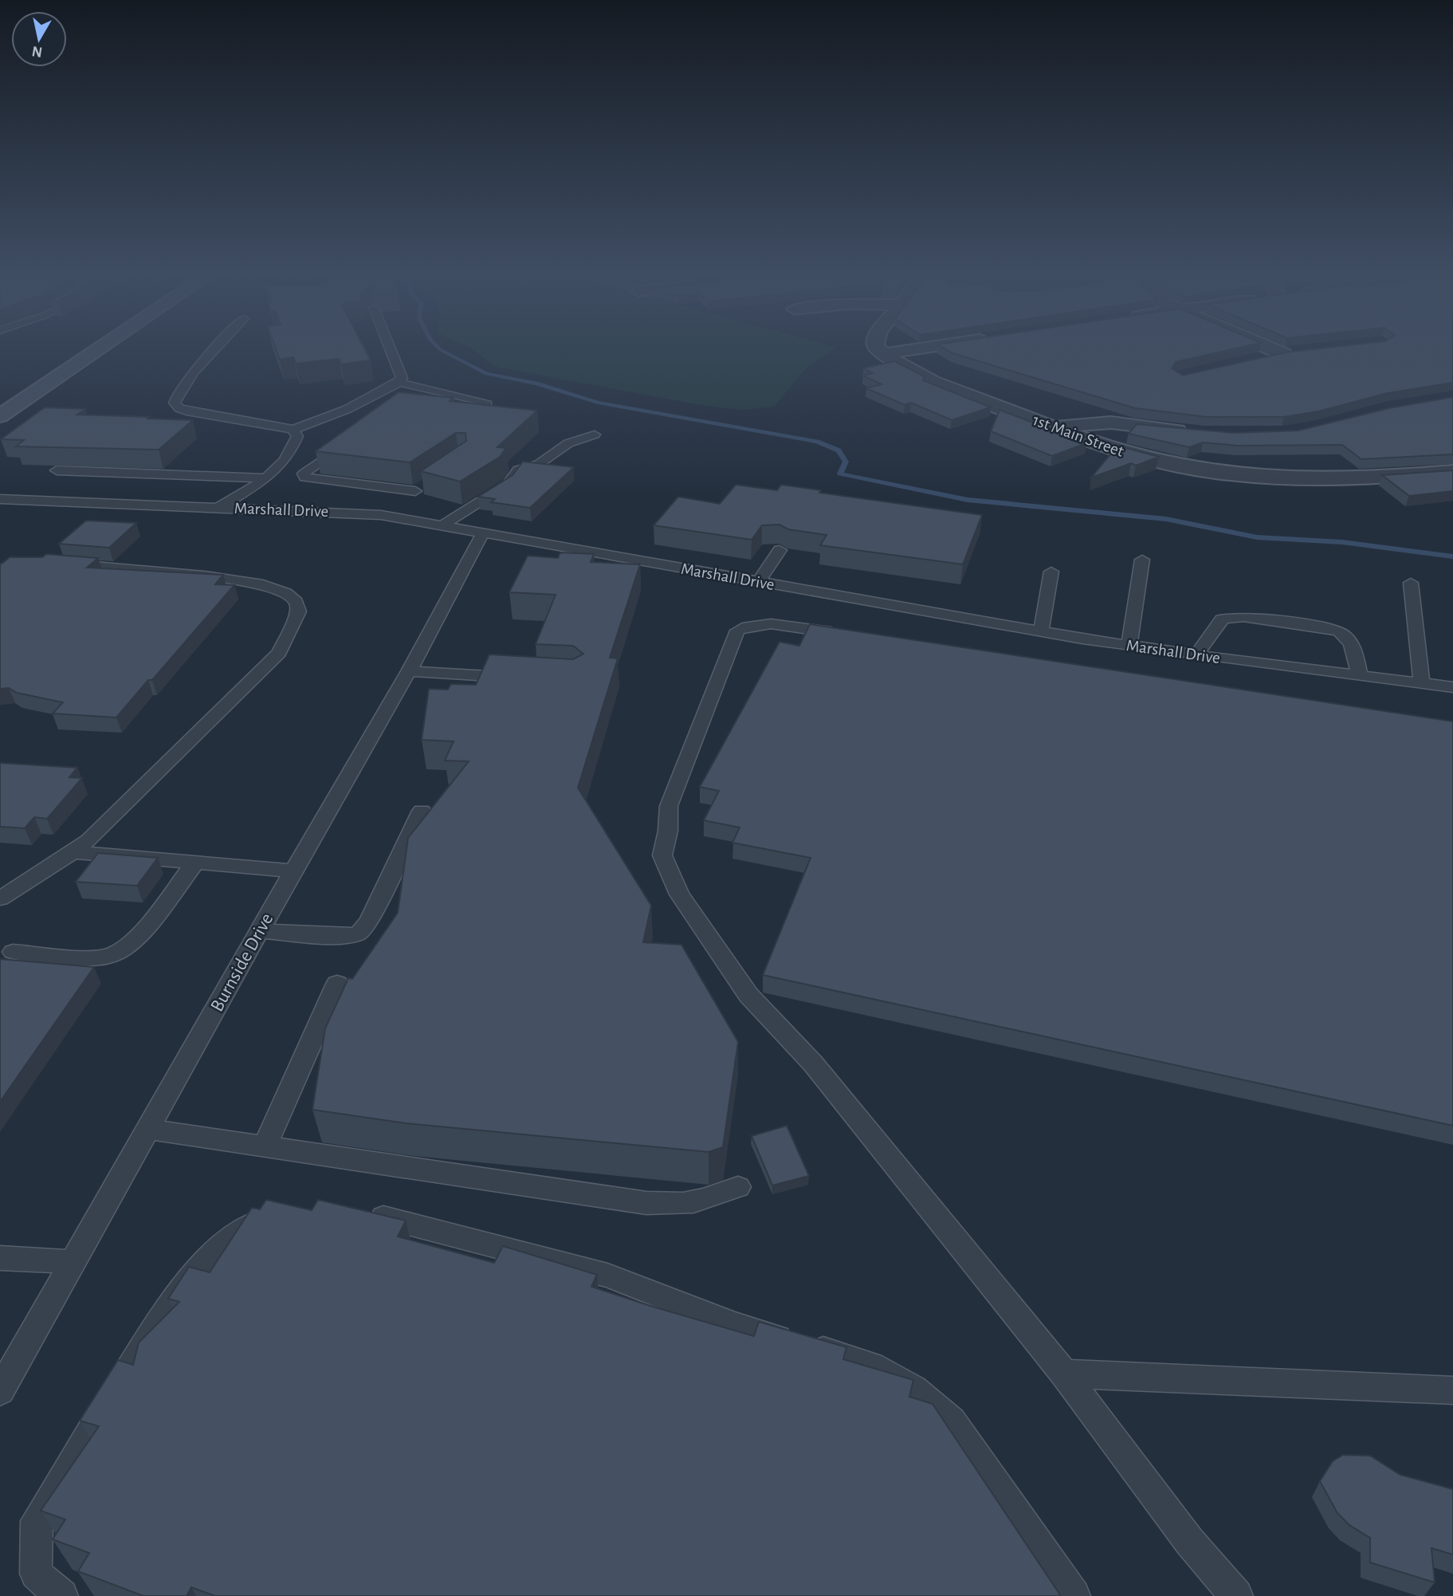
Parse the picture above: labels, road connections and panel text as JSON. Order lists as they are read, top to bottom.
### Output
{
  "streets": {
    "street": ["1st Main Street"],
    "lane": ["Marshall Drive", "Burnside Drive"]
  },
  "crossings": [
    ["Marshall Drive", "Burnside Drive"]
  ],
  "north": "bottom"
}
